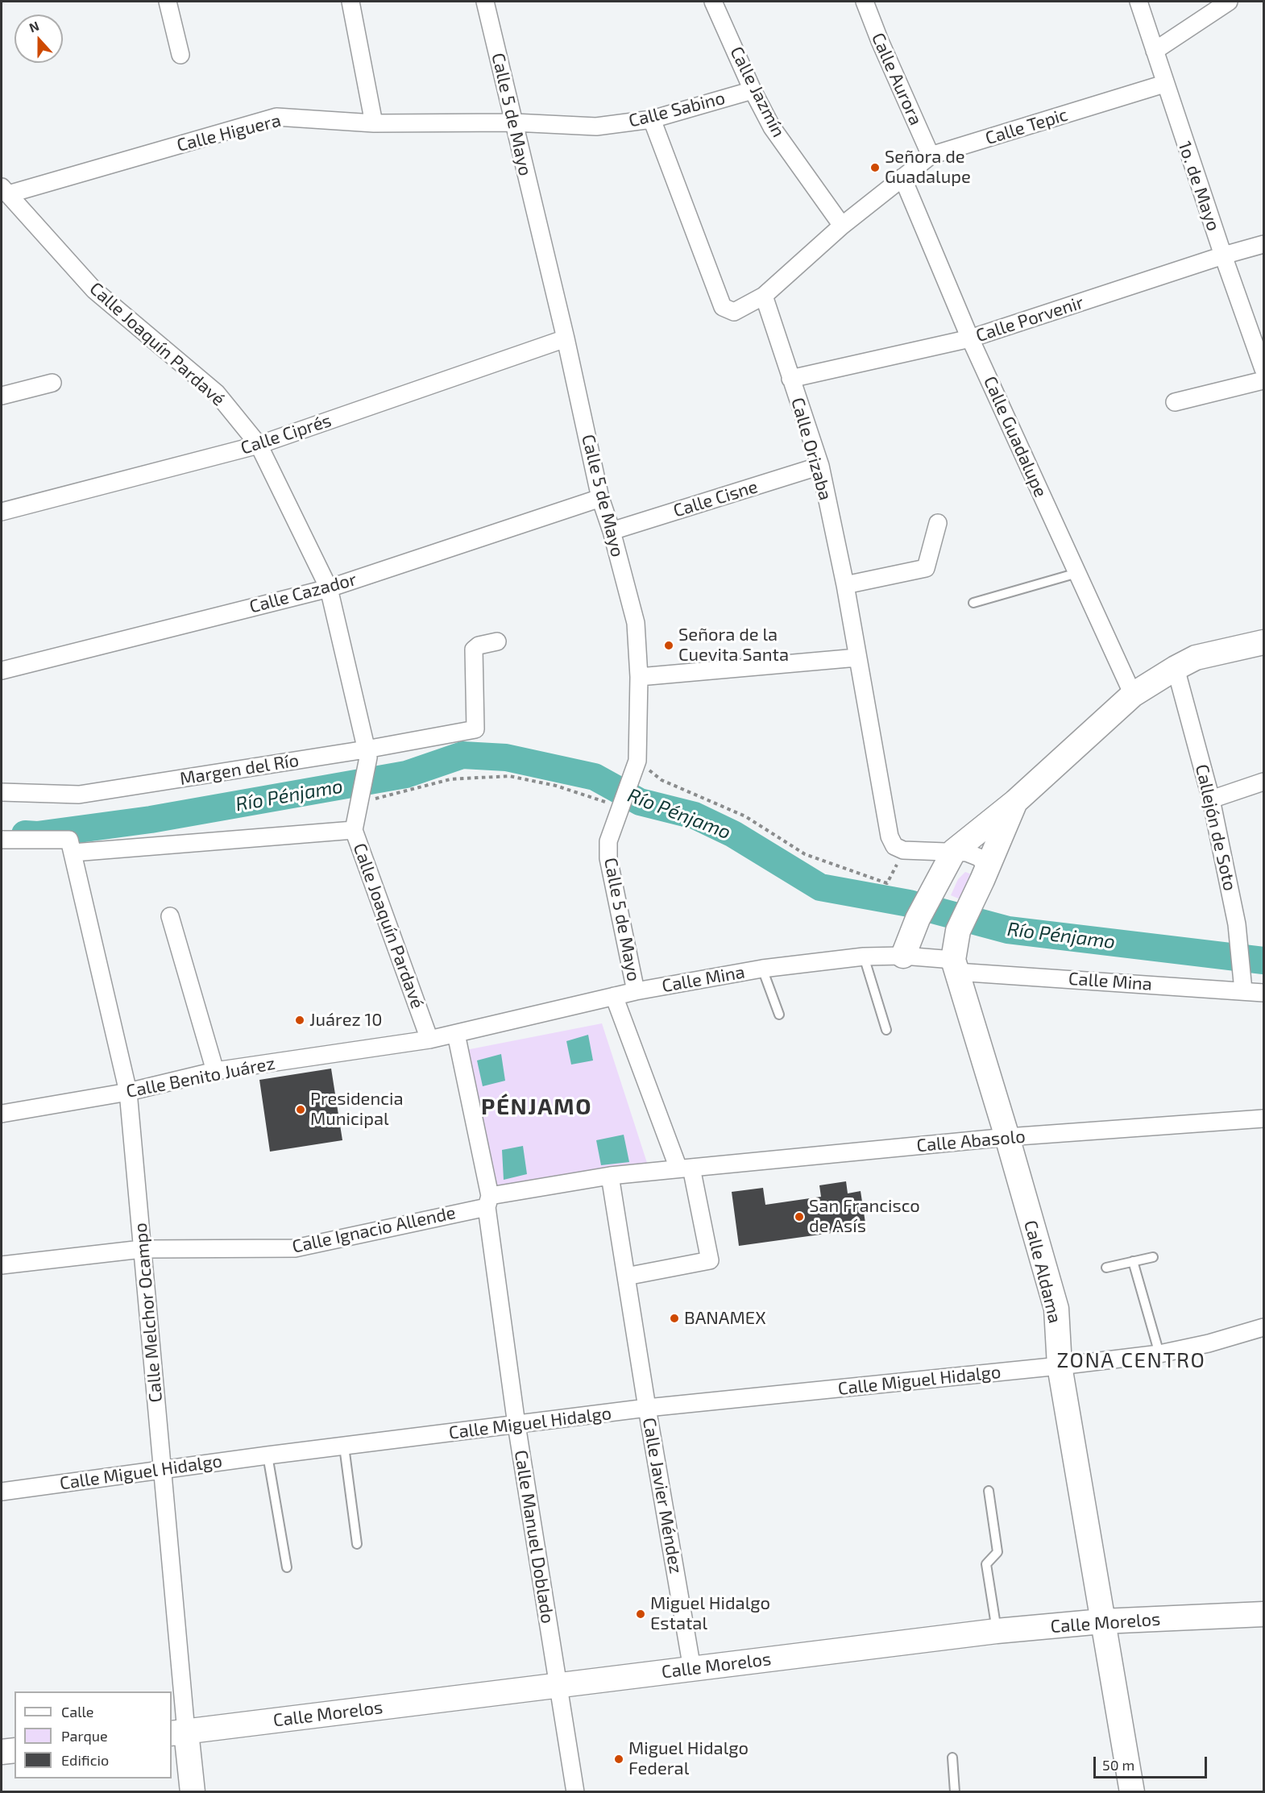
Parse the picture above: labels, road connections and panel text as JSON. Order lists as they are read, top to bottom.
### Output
{
  "streets": {
    "street": [
      "Calle Aurora",
      "Calle Jazmín",
      "Calle Sabino",
      "Calle 5 de Mayo",
      "Calle Tepic",
      "Calle Higuera",
      "1o. de Mayo",
      "Calle Porvenir",
      "Calle Joaquín Pardavé",
      "Calle Ciprés",
      "Calle Guadalupe",
      "Calle Orizaba",
      "Calle Cisne",
      "Calle Cazador",
      "Margen del Río",
      "Callejón de Soto",
      "Calle Mina",
      "Calle Benito Juárez",
      "Calle Abasolo",
      "Calle Ignacio Allende",
      "Calle Aldama",
      "Calle Melchor Ocampo",
      "Calle Miguel Hidalgo",
      "Calle Javier Méndez",
      "Calle Manuel Doblado",
      "Calle Morelos"
    ]
  },
  "crossings": [
    ["Calle Aurora", "Calle Tepic"],
    ["Calle Jazmín", "Calle Sabino"],
    ["Calle Jazmín", "Calle Tepic"],
    ["Calle Sabino", "Calle 5 de Mayo"],
    ["Calle Sabino", "Calle Higuera"],
    ["Calle 5 de Mayo", "Calle Higuera"],
    ["Calle 5 de Mayo", "Calle Ciprés"],
    ["Calle 5 de Mayo", "Calle Cisne"],
    ["Calle 5 de Mayo", "Calle Cazador"],
    ["Calle 5 de Mayo", "Calle Mina"],
    ["Calle Tepic", "1o. de Mayo"],
    ["Calle Tepic", "Calle Guadalupe"],
    ["Calle Tepic", "Calle Orizaba"],
    ["Calle Higuera", "Calle Joaquín Pardavé"],
    ["1o. de Mayo", "Calle Porvenir"],
    ["Calle Porvenir", "Calle Guadalupe"],
    ["Calle Porvenir", "Calle Orizaba"],
    ["Calle Joaquín Pardavé", "Calle Ciprés"],
    ["Calle Joaquín Pardavé", "Calle Cazador"],
    ["Calle Joaquín Pardavé", "Margen del Río"],
    ["Calle Joaquín Pardavé", "Calle Mina"],
    ["Calle Joaquín Pardavé", "Calle Benito Juárez"],
    ["Calle Orizaba", "Calle Cisne"],
    ["Callejón de Soto", "Calle Mina"],
    ["Calle Mina", "Calle Benito Juárez"],
    ["Calle Mina", "Calle Aldama"],
    ["Calle Mina", "Calle Manuel Doblado"],
    ["Calle Benito Juárez", "Calle Melchor Ocampo"],
    ["Calle Abasolo", "Calle Ignacio Allende"],
    ["Calle Abasolo", "Calle Aldama"],
    ["Calle Abasolo", "Calle Javier Méndez"],
    ["Calle Ignacio Allende", "Calle Melchor Ocampo"],
    ["Calle Ignacio Allende", "Calle Javier Méndez"],
    ["Calle Ignacio Allende", "Calle Manuel Doblado"],
    ["Calle Aldama", "Calle Miguel Hidalgo"],
    ["Calle Aldama", "Calle Morelos"],
    ["Calle Melchor Ocampo", "Calle Miguel Hidalgo"],
    ["Calle Melchor Ocampo", "Calle Morelos"],
    ["Calle Miguel Hidalgo", "Calle Javier Méndez"],
    ["Calle Miguel Hidalgo", "Calle Manuel Doblado"],
    ["Calle Javier Méndez", "Calle Morelos"],
    ["Calle Manuel Doblado", "Calle Morelos"]
  ],
  "districts": ["PÉNJAMO", "ZONA CENTRO"],
  "water": ["Río Pénjamo"],
  "places": [
    "Señora de Guadalupe",
    "Señora de la Cuevita Santa",
    "Juárez 10",
    "Presidencia Municipal",
    "San Francisco de Asís",
    "BANAMEX",
    "Miguel Hidalgo Estatal",
    "Miguel Hidalgo Federal"
  ],
  "legend": ["Calle", "Parque", "Edificio"],
  "scale_bar": "50 m",
  "north": "top"
}
